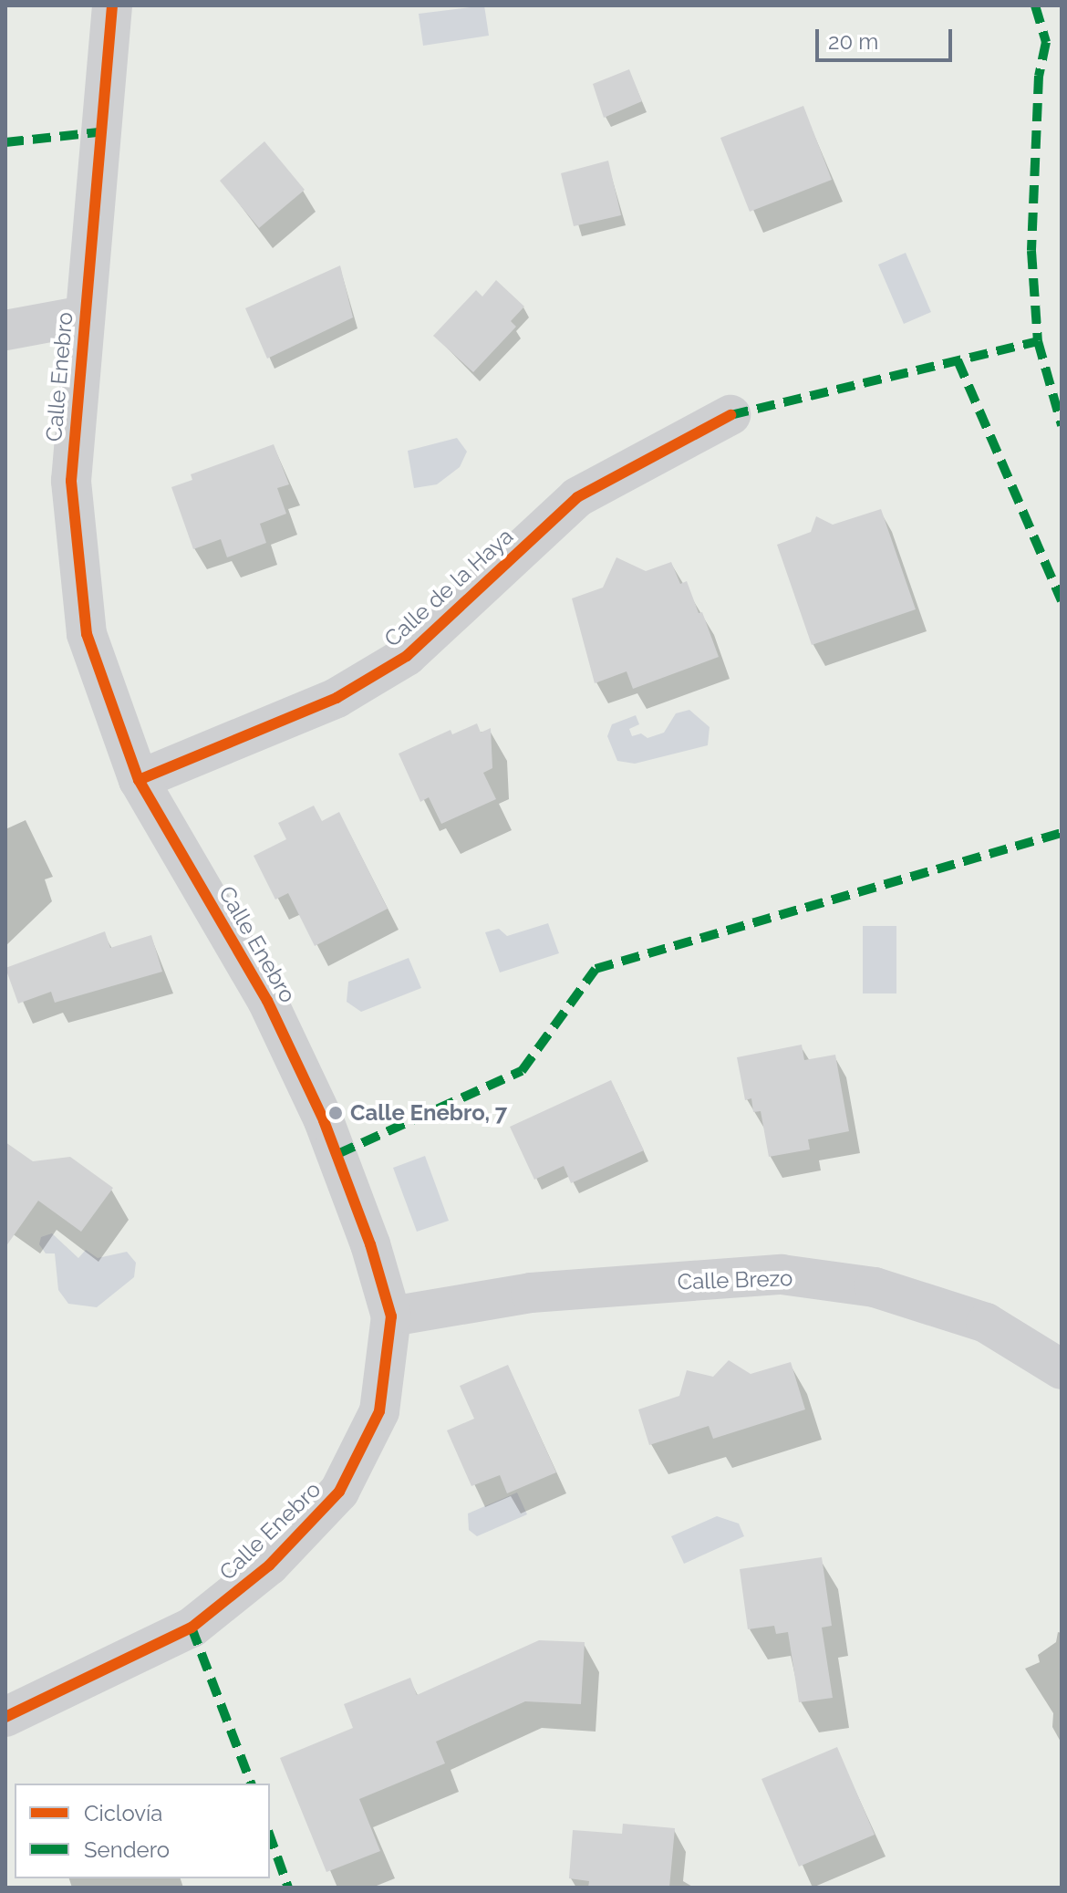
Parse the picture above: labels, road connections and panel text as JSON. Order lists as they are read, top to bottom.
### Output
{
  "streets": {
    "street": ["Calle Enebro", "Calle de la Haya", "Calle Brezo"]
  },
  "crossings": [
    ["Calle Enebro", "Calle de la Haya"],
    ["Calle Enebro", "Calle Brezo"]
  ],
  "places": ["Calle Enebro, 7"],
  "legend": ["Ciclovía", "Sendero"],
  "scale_bar": "20 m"
}
